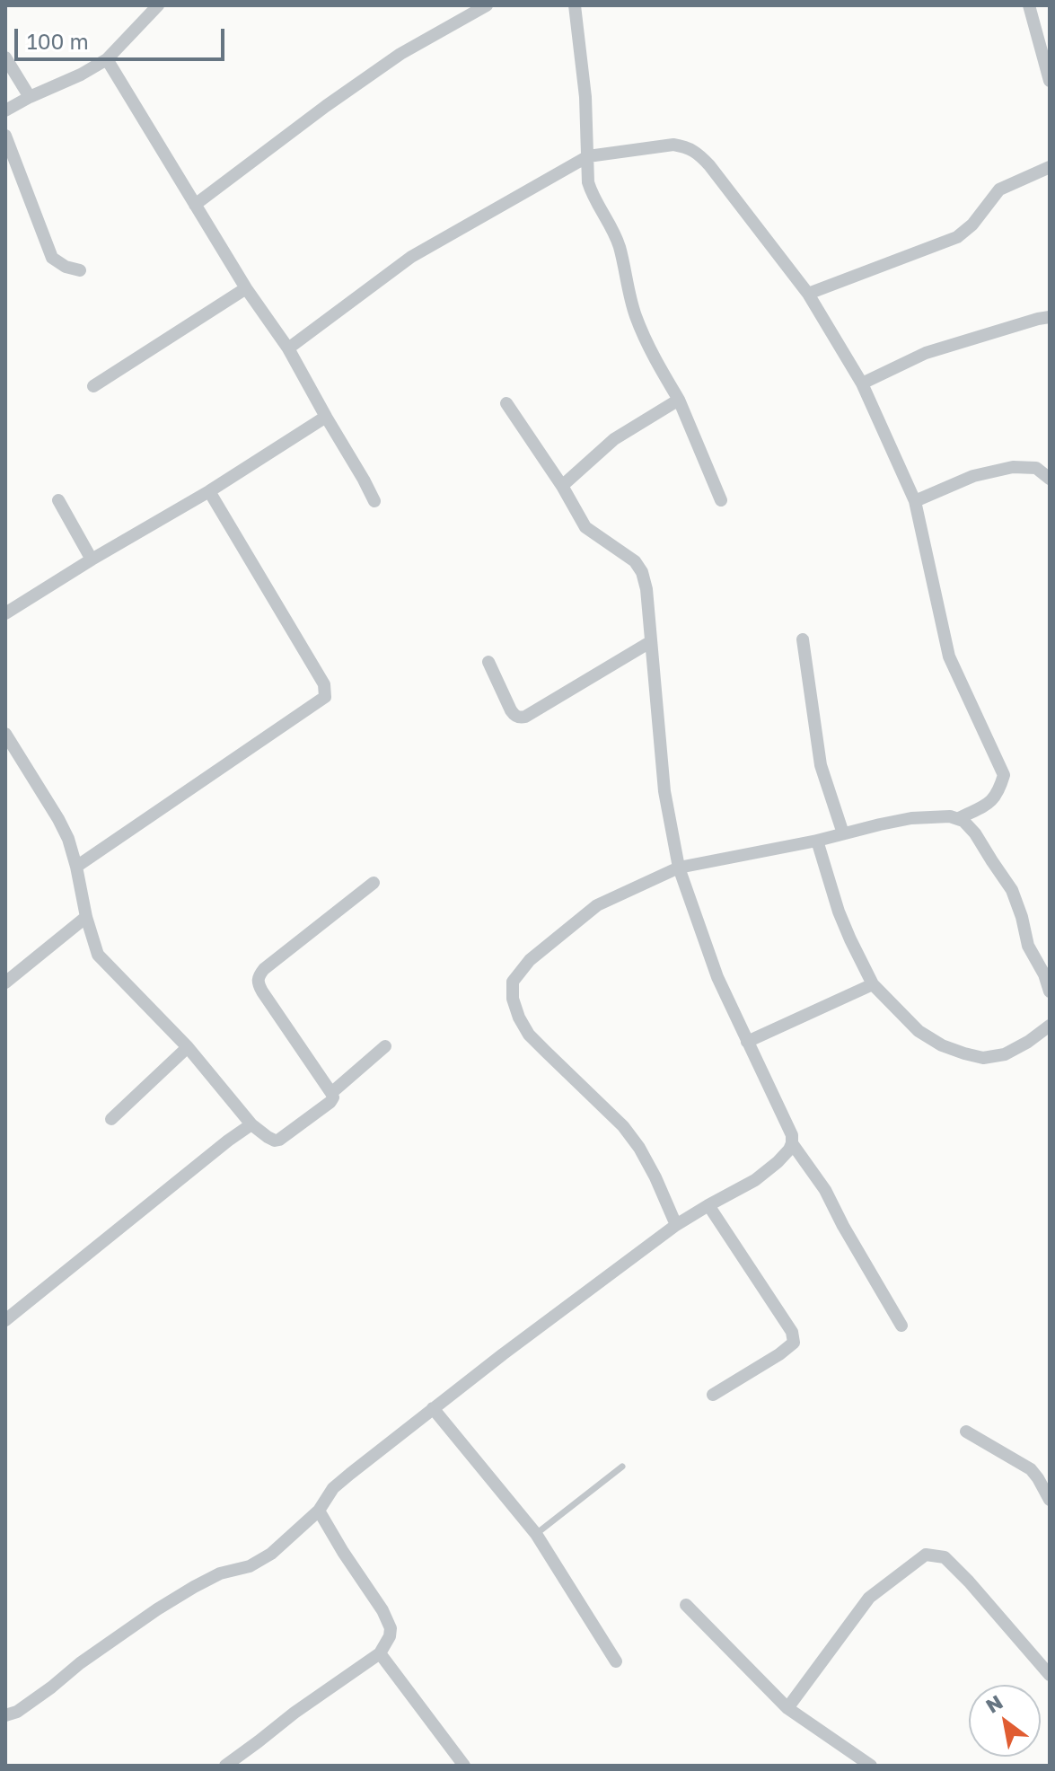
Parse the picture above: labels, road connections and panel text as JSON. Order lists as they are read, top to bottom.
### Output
{
  "scale_bar": "100 m",
  "north": "top left"
}
